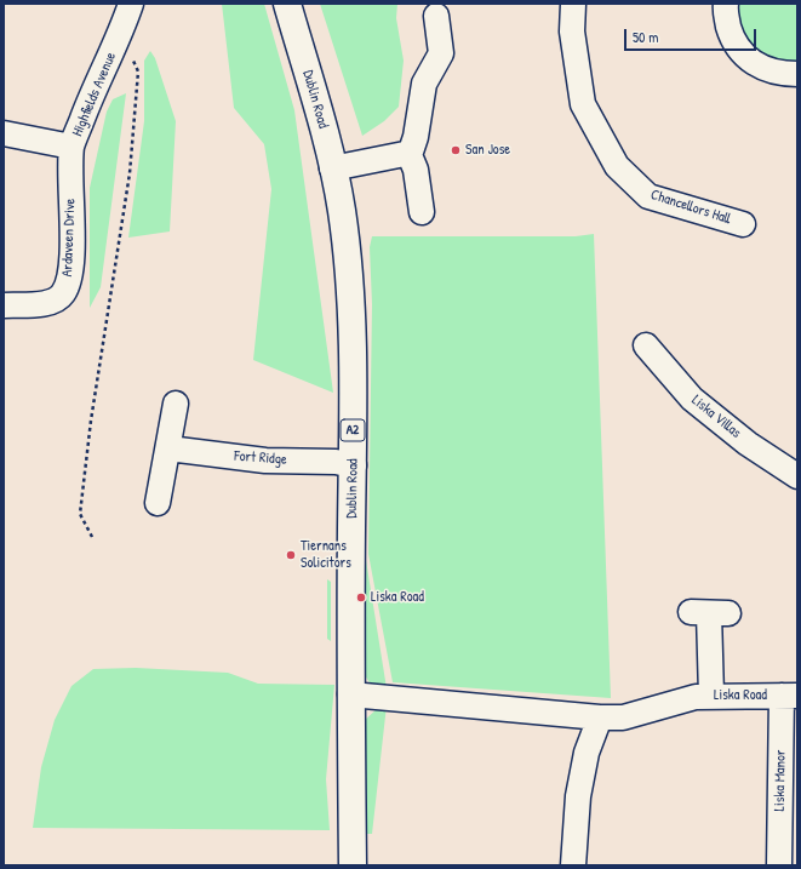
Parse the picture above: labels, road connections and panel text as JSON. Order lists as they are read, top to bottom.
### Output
{
  "streets": {
    "main road": ["Dublin Road", "A2"],
    "street": [
      "Highfields Avenue",
      "Chancellors Hall",
      "Ardaveen Drive",
      "Liska Villas",
      "Fort Ridge",
      "Liska Road",
      "Liska Manor"
    ]
  },
  "crossings": [
    ["Highfields Avenue", "Ardaveen Drive"],
    ["Dublin Road", "Fort Ridge"],
    ["Dublin Road", "Liska Road"],
    ["Liska Road", "Liska Manor"]
  ],
  "places": ["San Jose", "Tiernans Solicitors", "Liska Road"],
  "scale_bar": "50 m"
}
